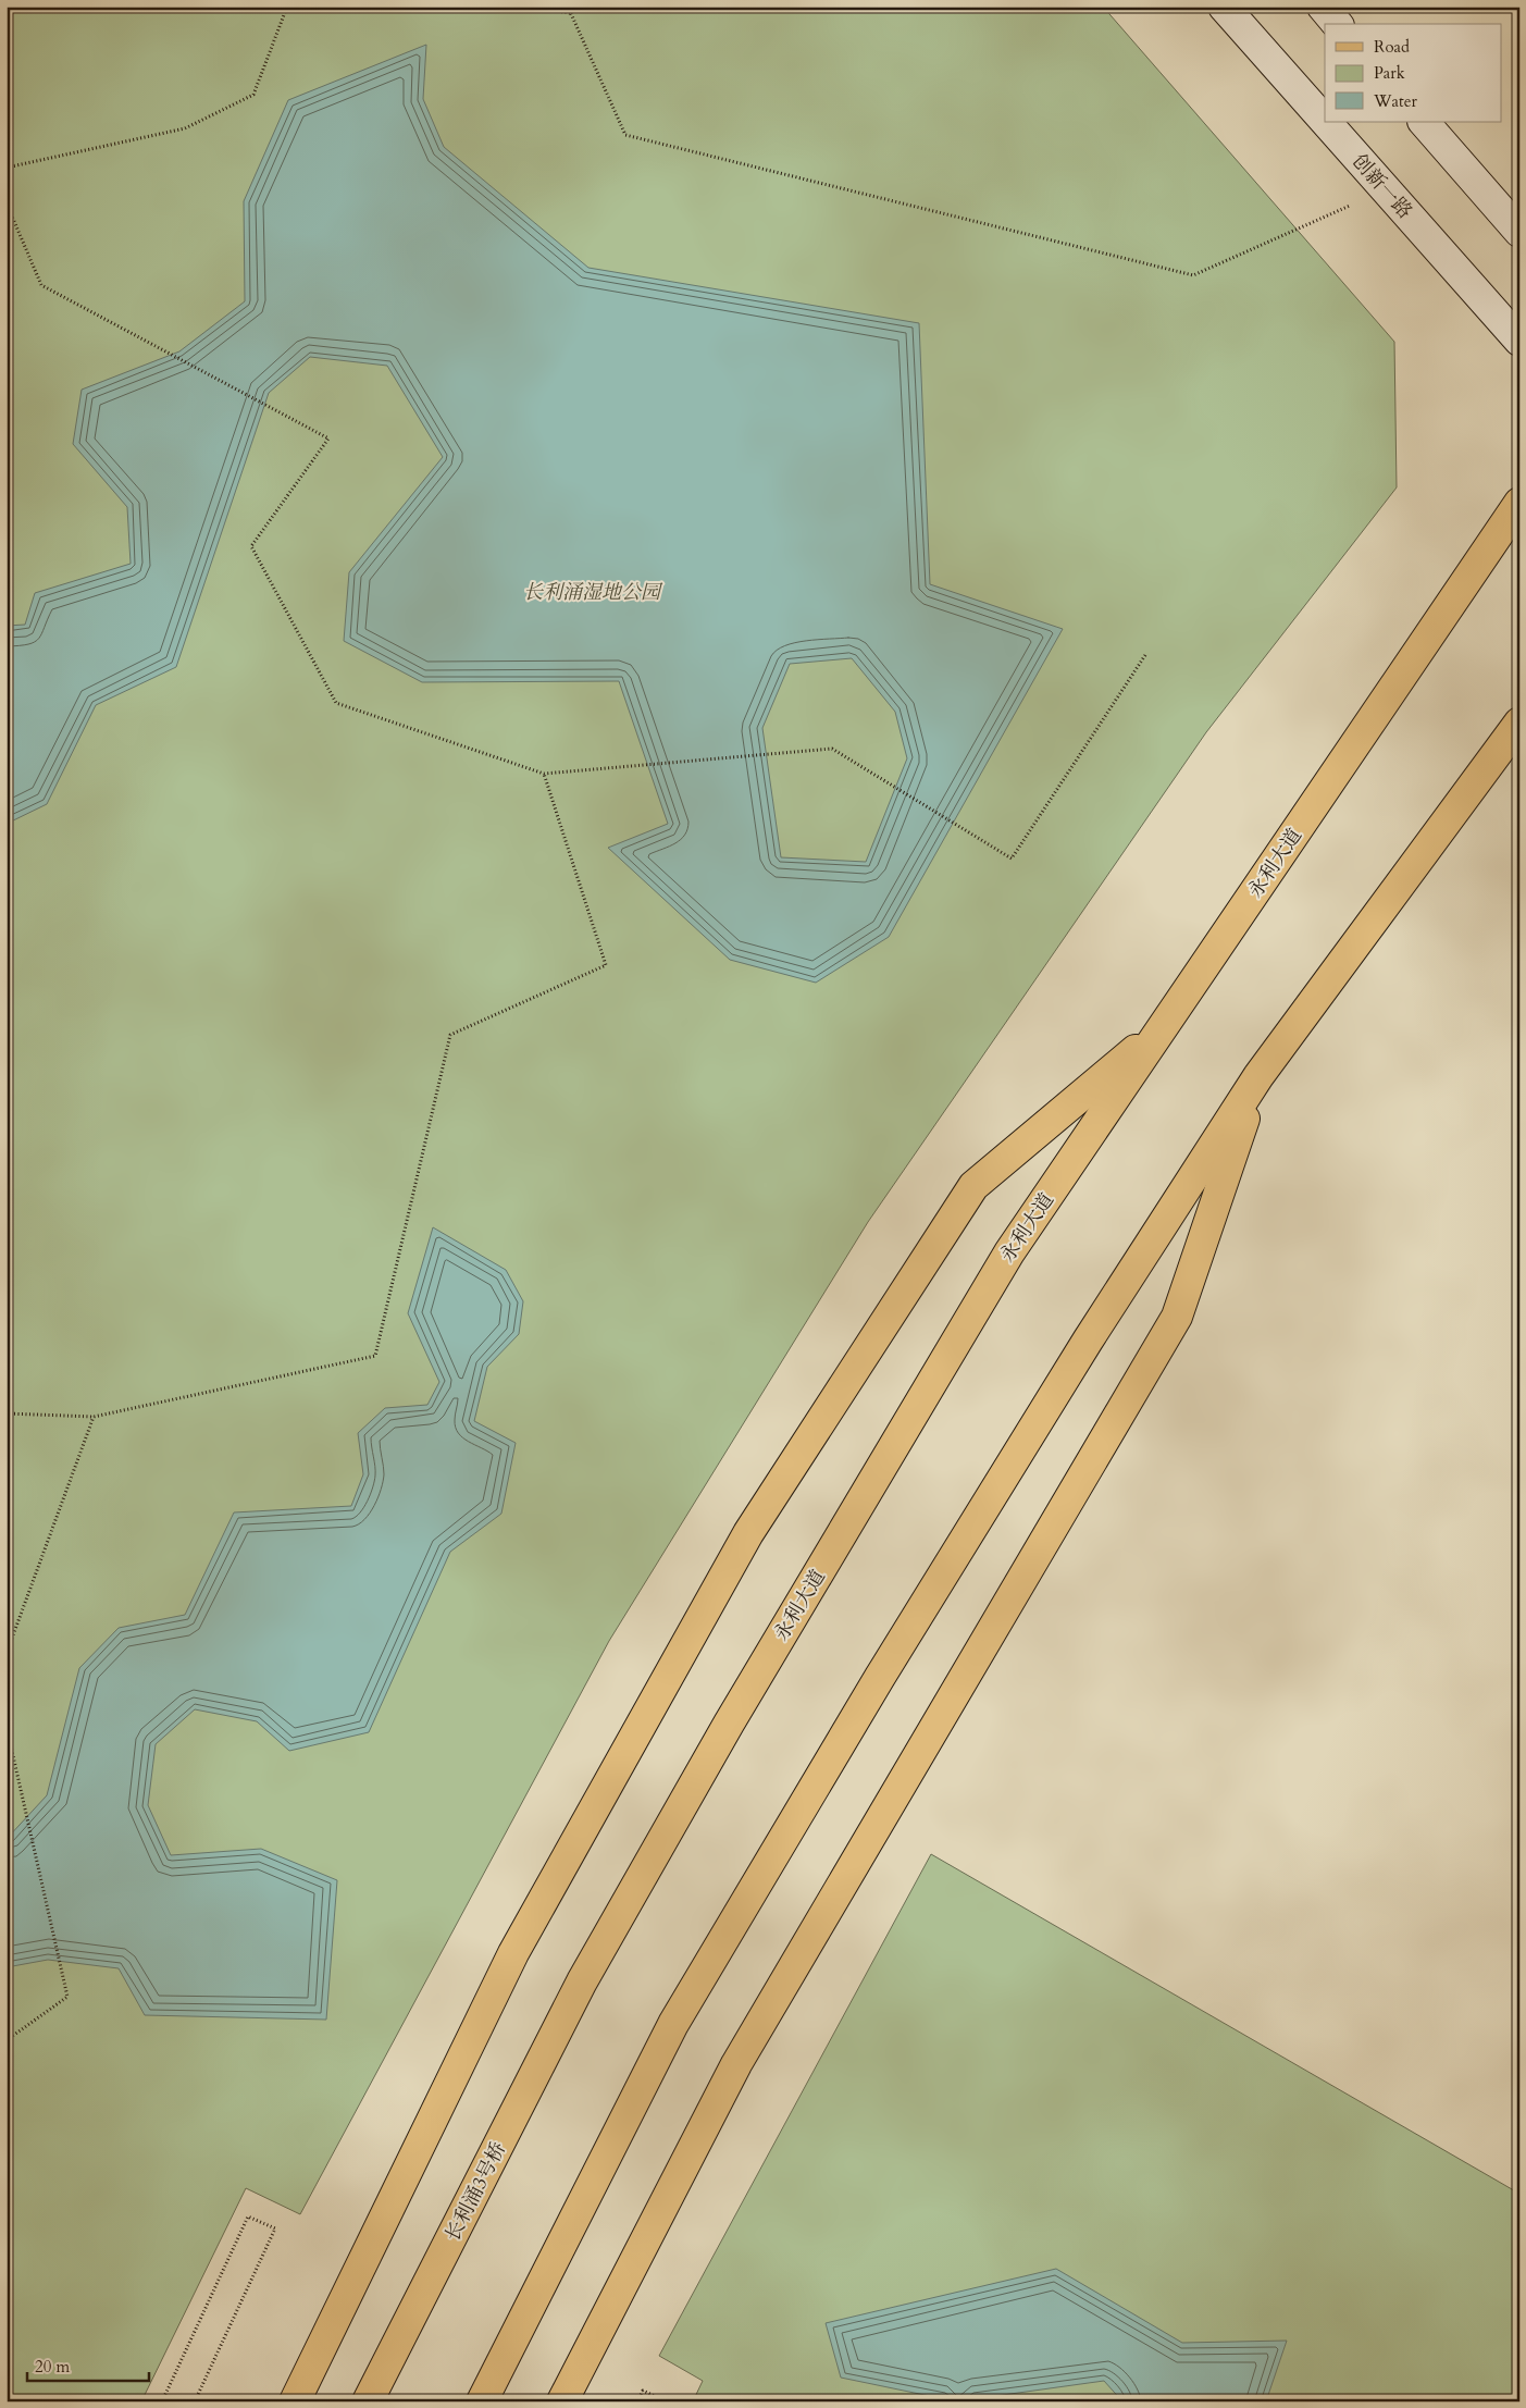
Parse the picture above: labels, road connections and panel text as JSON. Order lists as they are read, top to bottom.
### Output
{
  "streets": {
    "main road": ["永利大道", "长利涌3号桥"],
    "street": ["创新一路"]
  },
  "crossings": [
    ["永利大道", "长利涌3号桥"]
  ],
  "parks": ["长利涌湿地公园"],
  "legend": ["Road", "Park", "Water"],
  "scale_bar": "20 m"
}
